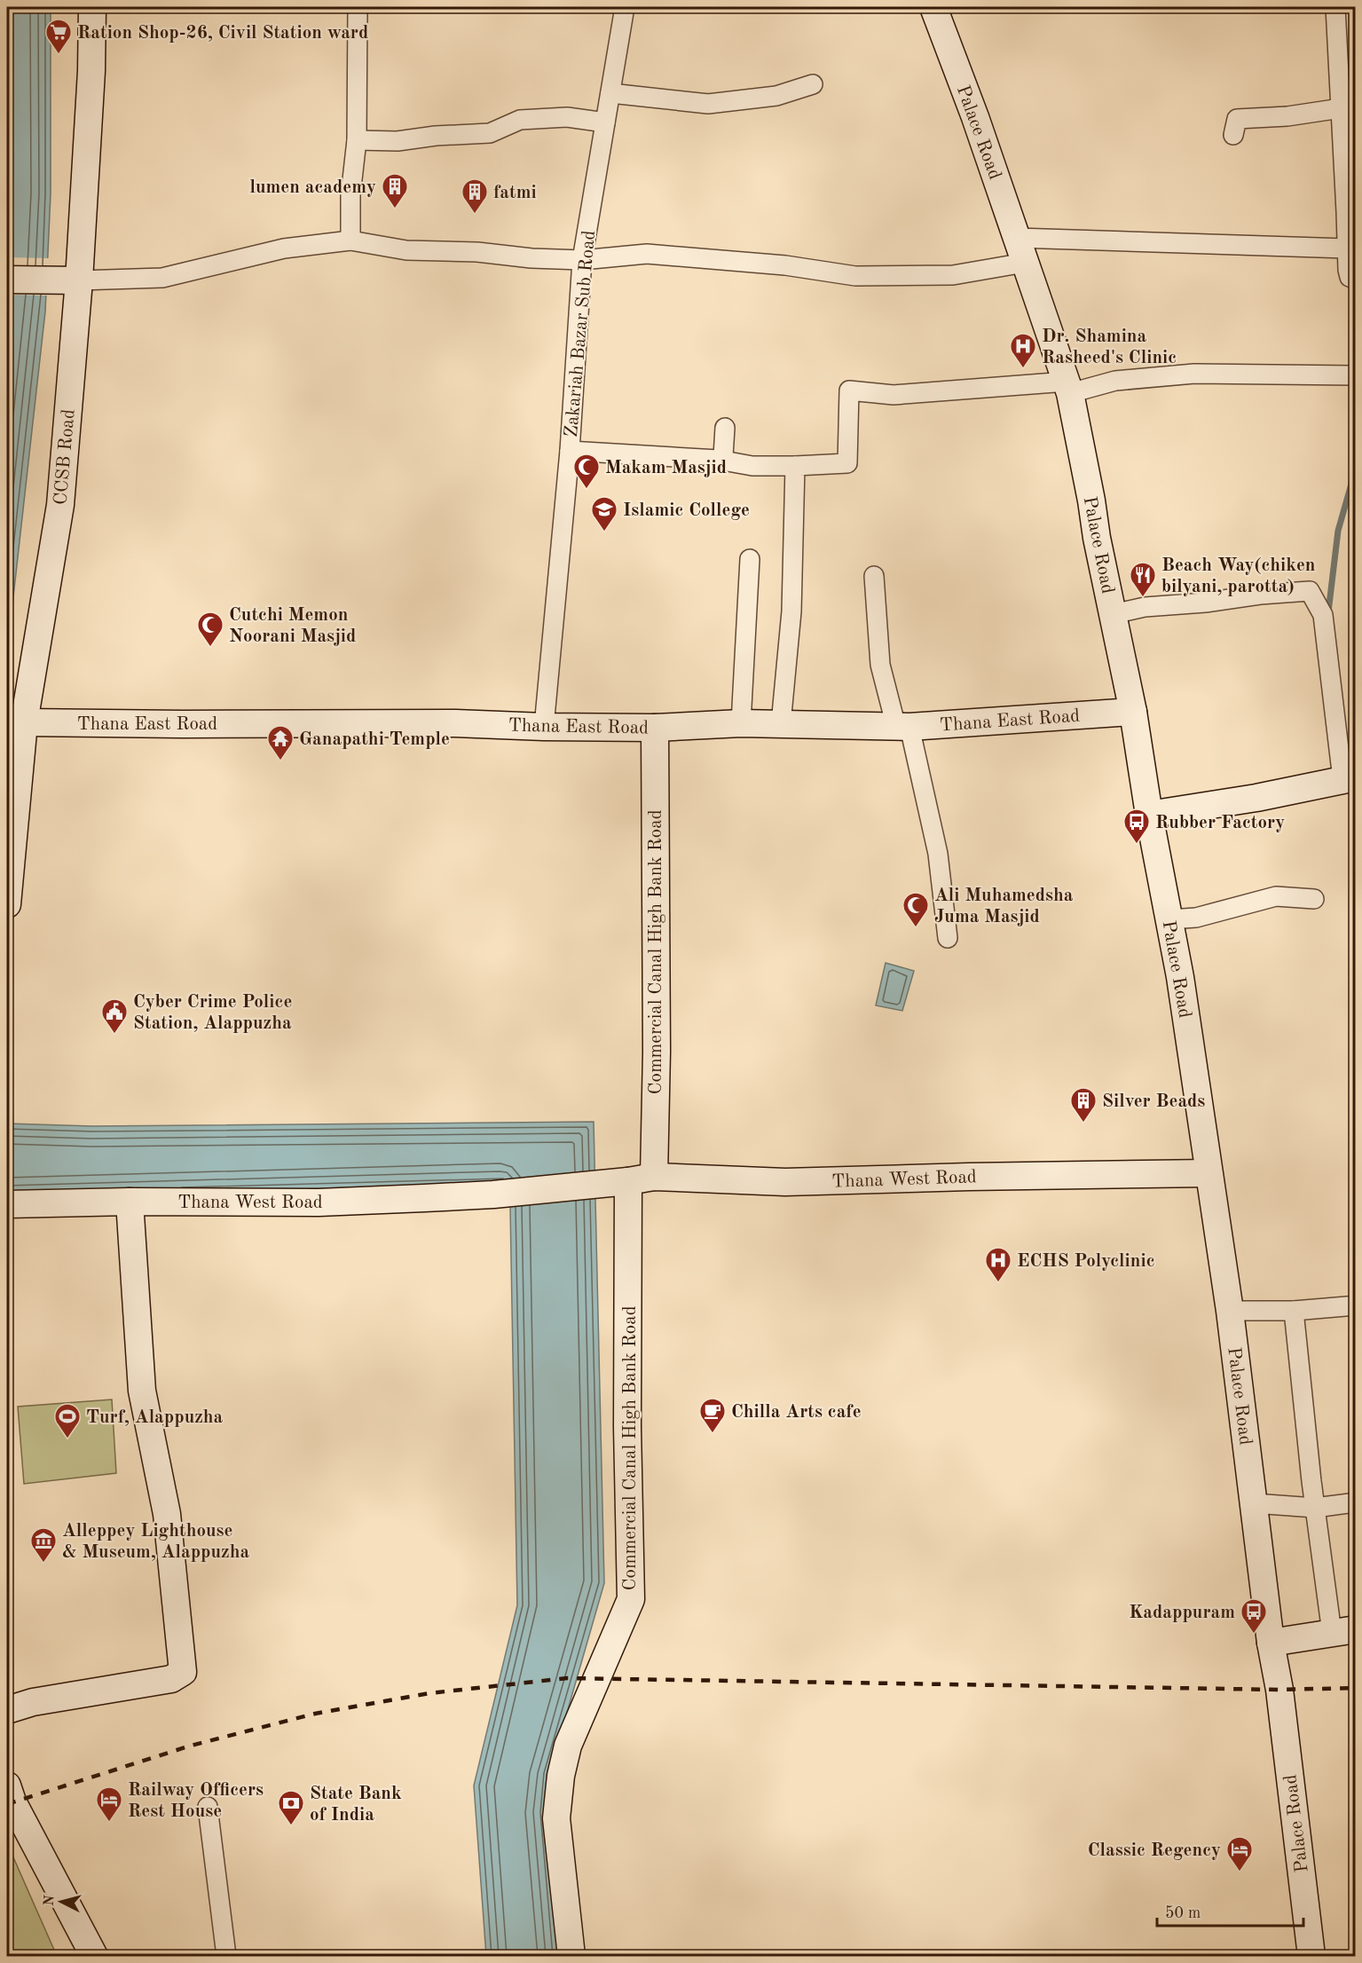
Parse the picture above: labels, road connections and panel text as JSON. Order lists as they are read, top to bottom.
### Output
{
  "streets": {
    "main road": [
      "Palace Road",
      "CCSB Road",
      "Thana East Road",
      "Commercial Canal High Bank Road",
      "Thana West Road"
    ],
    "street": ["Zakariah Bazar Sub Road"]
  },
  "crossings": [
    ["Palace Road", "Thana East Road"],
    ["Palace Road", "Thana West Road"],
    ["Zakariah Bazar Sub Road", "Thana East Road"],
    ["CCSB Road", "Thana East Road"],
    ["Thana East Road", "Commercial Canal High Bank Road"],
    ["Commercial Canal High Bank Road", "Thana West Road"]
  ],
  "places": {
    "supermarket": ["Ration Shop-26, Civil Station ward"],
    "building": ["lumen academy", "fatmi", "Silver Beads"],
    "hospital": ["Dr. Shamina Rasheed's Clinic", "ECHS Polyclinic"],
    "mosque": ["Makam Masjid", "Cutchi Memon Noorani Masjid", "Ali Muhamedsha Juma Masjid"],
    "school or university": ["Islamic College"],
    "restaurant": ["Beach Way(chiken bilyani, parotta)"],
    "temple": ["Ganapathi Temple"],
    "bus stop": ["Rubber Factory", "Kadappuram"],
    "public building": ["Cyber Crime Police Station, Alappuzha"],
    "cafe": ["Chilla Arts cafe"],
    "sports": ["Turf, Alappuzha"],
    "museum": ["Alleppey Lighthouse & Museum, Alappuzha"],
    "hotel": ["Railway Officers Rest House", "Classic Regency"],
    "bank": ["State Bank of India"]
  },
  "scale_bar": "50 m",
  "north": "left"
}
